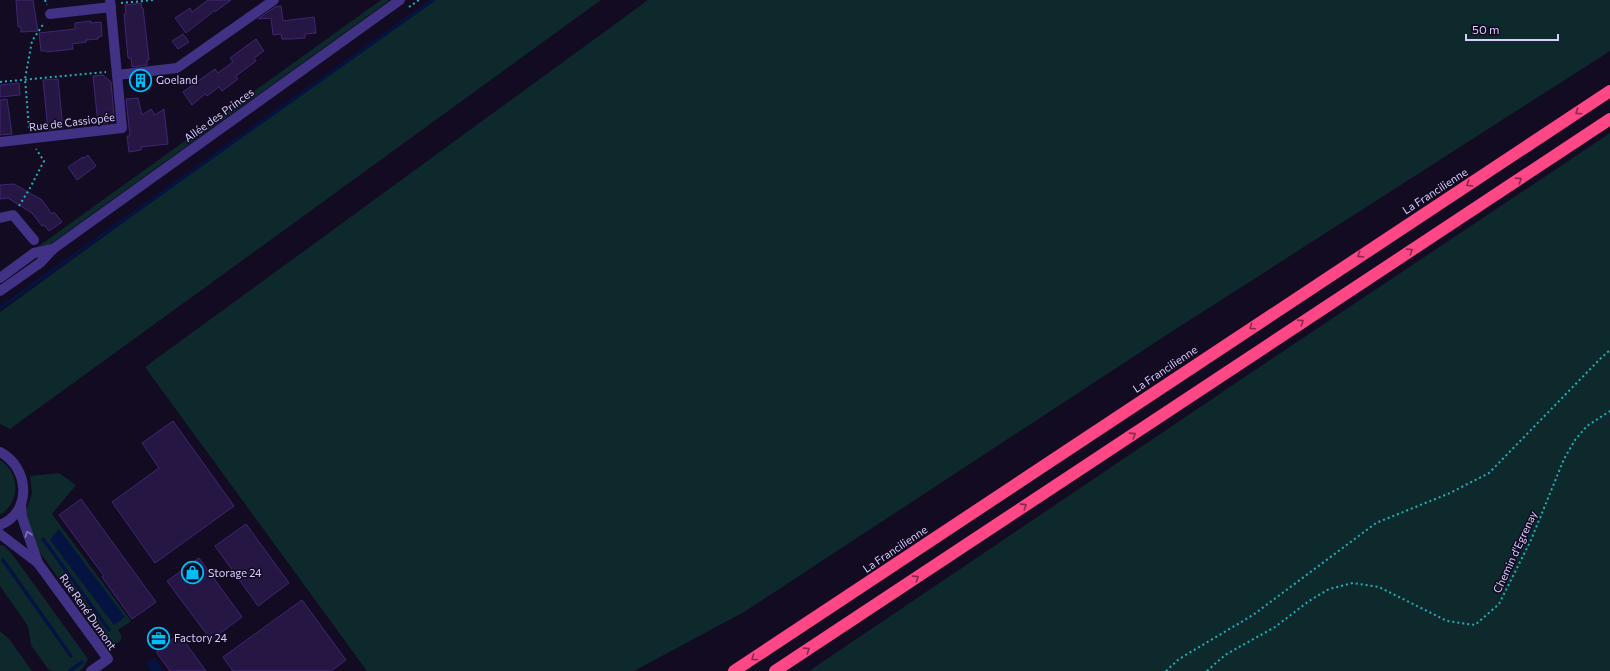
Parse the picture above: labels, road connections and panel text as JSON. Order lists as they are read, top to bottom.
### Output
{
  "streets": {
    "highway": ["La Francilienne"],
    "street": ["Allée des Princes", "Rue de Cassiopée", "Rue René Dumont"],
    "path": ["Chemin d'Egrenay"]
  },
  "places": {
    "building": ["Goeland"],
    "shop": ["Storage 24"],
    "office": ["Factory 24"]
  },
  "scale_bar": "50 m"
}
